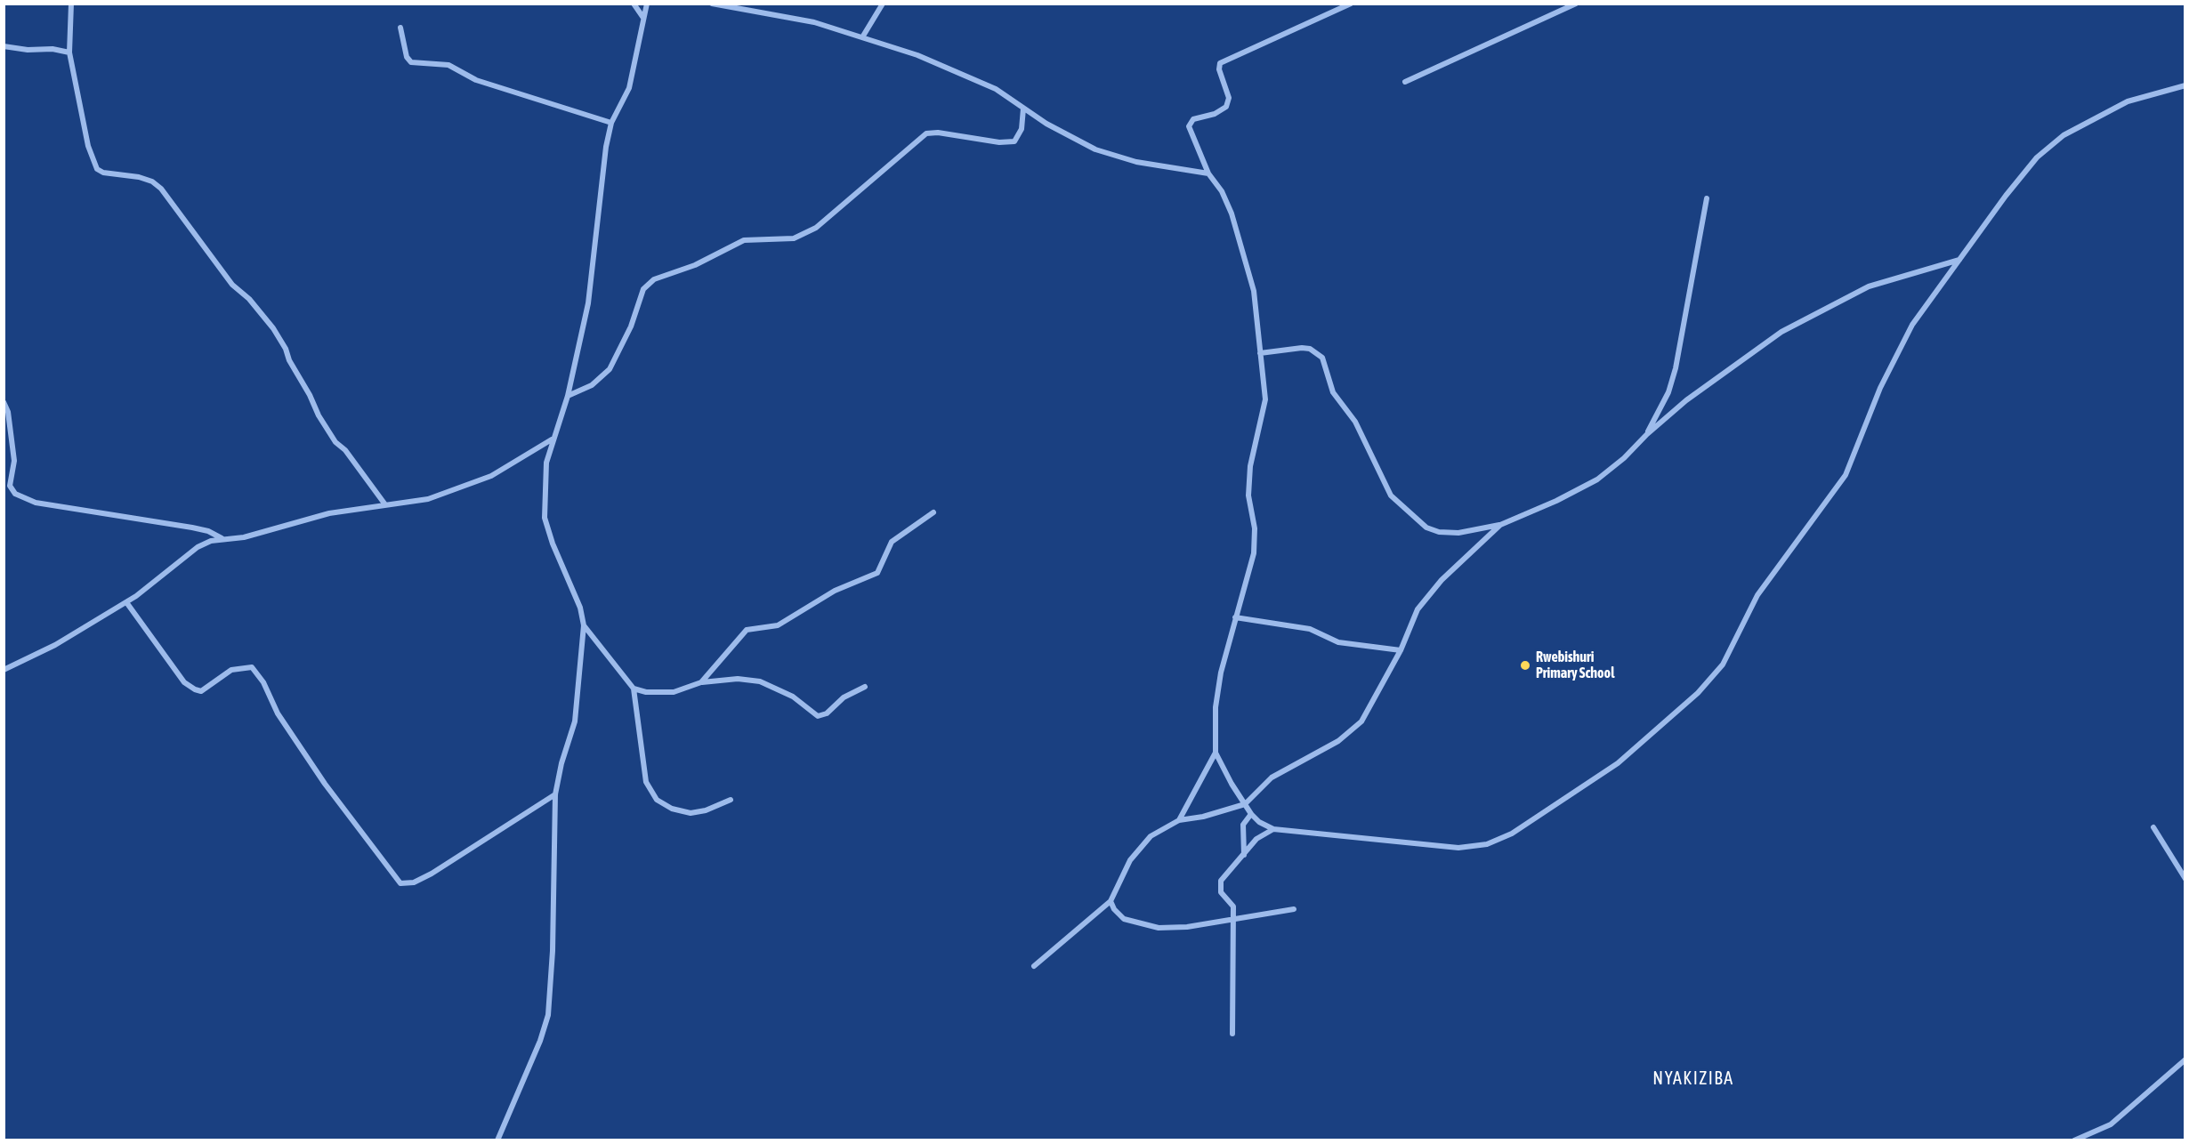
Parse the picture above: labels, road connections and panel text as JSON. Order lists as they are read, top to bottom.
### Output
{
  "districts": ["NYAKIZIBA"],
  "places": ["Rwebishuri Primary School"]
}
